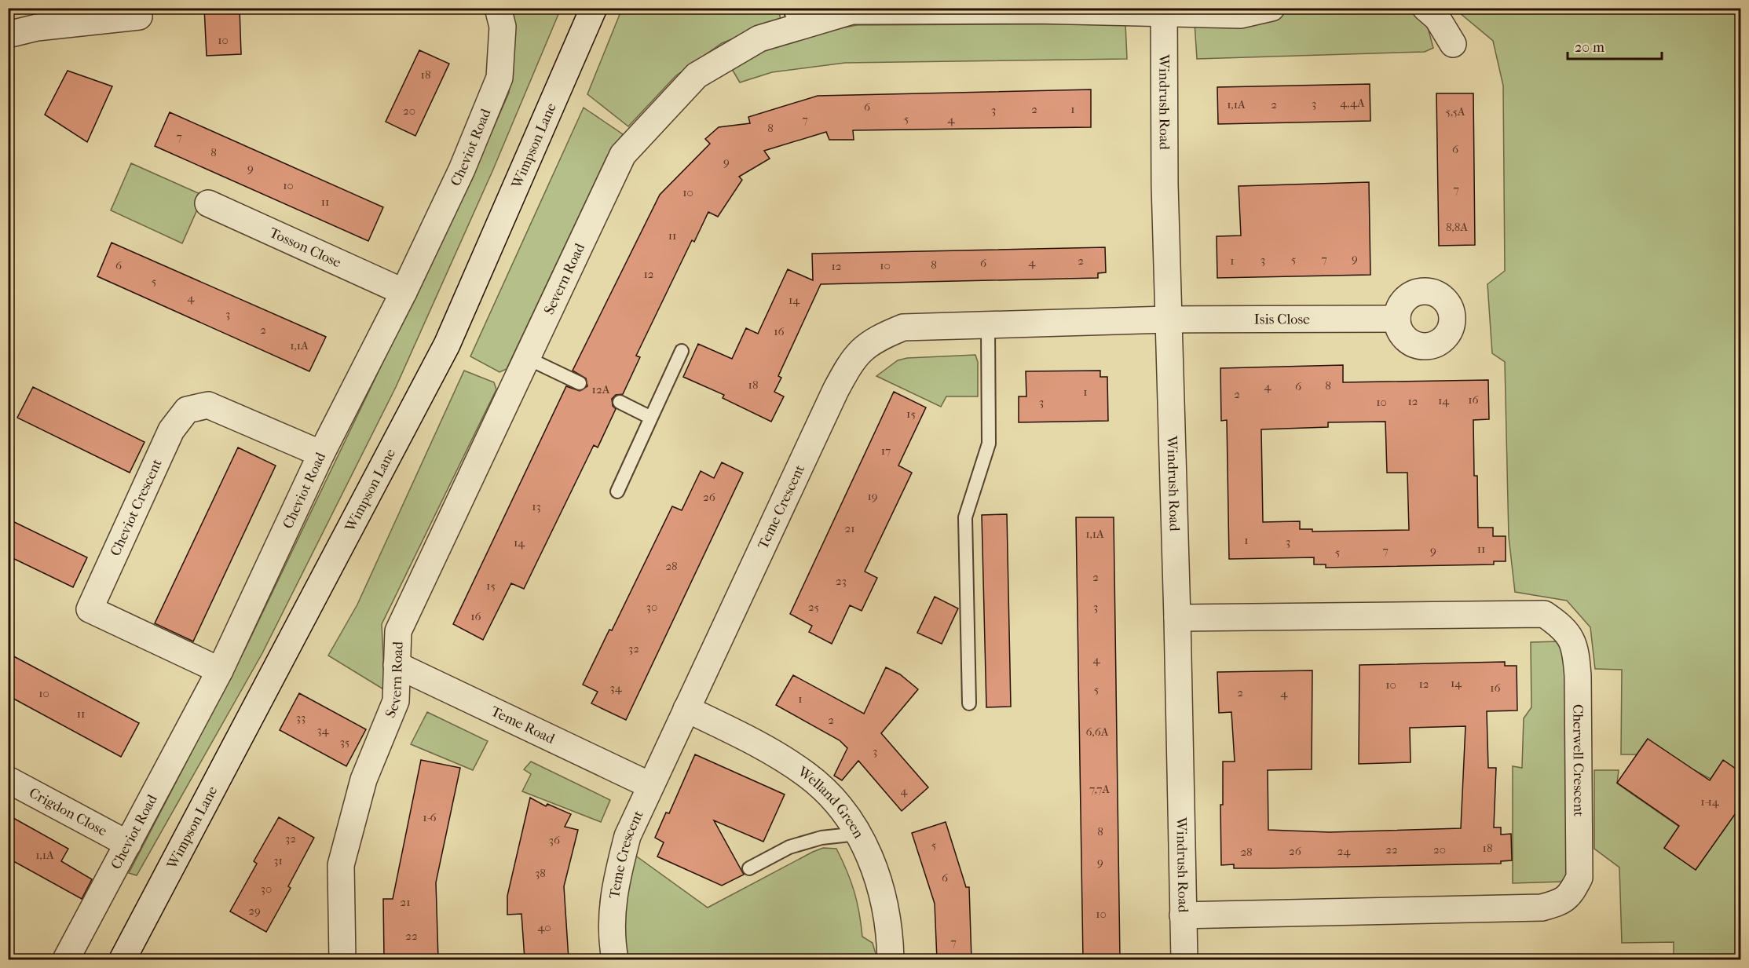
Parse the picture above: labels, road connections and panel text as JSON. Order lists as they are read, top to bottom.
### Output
{
  "streets": {
    "street": [
      "Windrush Road",
      "Wimpson Lane",
      "Cheviot Road",
      "Tosson Close",
      "Severn Road",
      "Isis Close",
      "Cheviot Crescent",
      "Teme Crescent",
      "Teme Road",
      "Cherwell Crescent",
      "Welland Green",
      "Crigdon Close"
    ]
  },
  "crossings": [
    ["Windrush Road", "Severn Road"],
    ["Windrush Road", "Isis Close"],
    ["Windrush Road", "Teme Crescent"],
    ["Windrush Road", "Cherwell Crescent"],
    ["Cheviot Road", "Tosson Close"],
    ["Cheviot Road", "Cheviot Crescent"],
    ["Cheviot Road", "Crigdon Close"],
    ["Severn Road", "Teme Road"],
    ["Isis Close", "Teme Crescent"],
    ["Teme Crescent", "Teme Road"],
    ["Teme Crescent", "Welland Green"]
  ],
  "house_numbers": [
    "10",
    "18",
    "4,4A",
    "3",
    "1,1A",
    "2",
    "6",
    "2",
    "1",
    "3",
    "20",
    "5,5A",
    "5",
    "7",
    "4",
    "8",
    "7",
    "6",
    "8",
    "9",
    "9",
    "10",
    "7",
    "10",
    "11",
    "8,8A",
    "11",
    "9",
    "5",
    "7",
    "3",
    "2",
    "1",
    "4",
    "6",
    "8",
    "6",
    "10",
    "12",
    "12",
    "5",
    "4",
    "14",
    "3",
    "2",
    "16",
    "1,1A",
    "18",
    "8",
    "4",
    "6",
    "12A",
    "1",
    "2",
    "16",
    "14",
    "12",
    "3",
    "10",
    "15",
    "17",
    "19",
    "26",
    "13",
    "21",
    "1,1A",
    "1",
    "3",
    "14",
    "11",
    "7",
    "9",
    "5",
    "28",
    "2",
    "23",
    "15",
    "30",
    "25",
    "3",
    "16",
    "32",
    "4",
    "14",
    "12",
    "10",
    "34",
    "16",
    "5",
    "2",
    "10",
    "4",
    "1",
    "11",
    "33",
    "2",
    "34",
    "6,6A",
    "35",
    "3",
    "7,7A",
    "4",
    "1-14",
    "1-6",
    "8",
    "32",
    "36",
    "5",
    "18",
    "22",
    "20",
    "26",
    "24",
    "28",
    "1,1A",
    "31",
    "9",
    "38",
    "6",
    "30",
    "21",
    "29",
    "10",
    "40",
    "22",
    "7"
  ],
  "scale_bar": "20 m"
}
